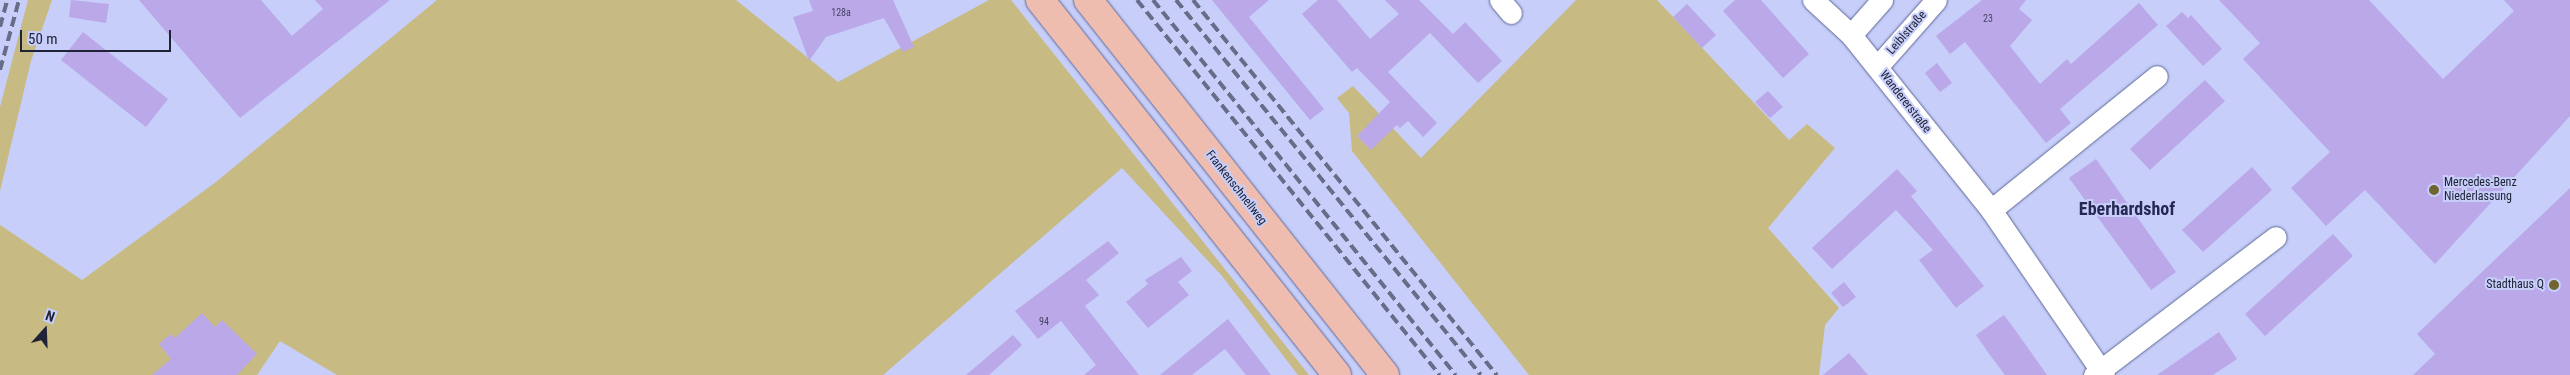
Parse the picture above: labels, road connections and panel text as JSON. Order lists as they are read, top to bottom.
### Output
{
  "streets": {
    "highway": ["Frankenschnellweg"],
    "street": ["Leiblstraße", "Wandererstraße"]
  },
  "crossings": [
    ["Leiblstraße", "Wandererstraße"]
  ],
  "districts": ["Eberhardshof"],
  "places": ["Mercedes-Benz Niederlassung", "Stadthaus Q"],
  "house_numbers": ["128a", "23", "94"],
  "scale_bar": "50 m",
  "north": "top"
}
